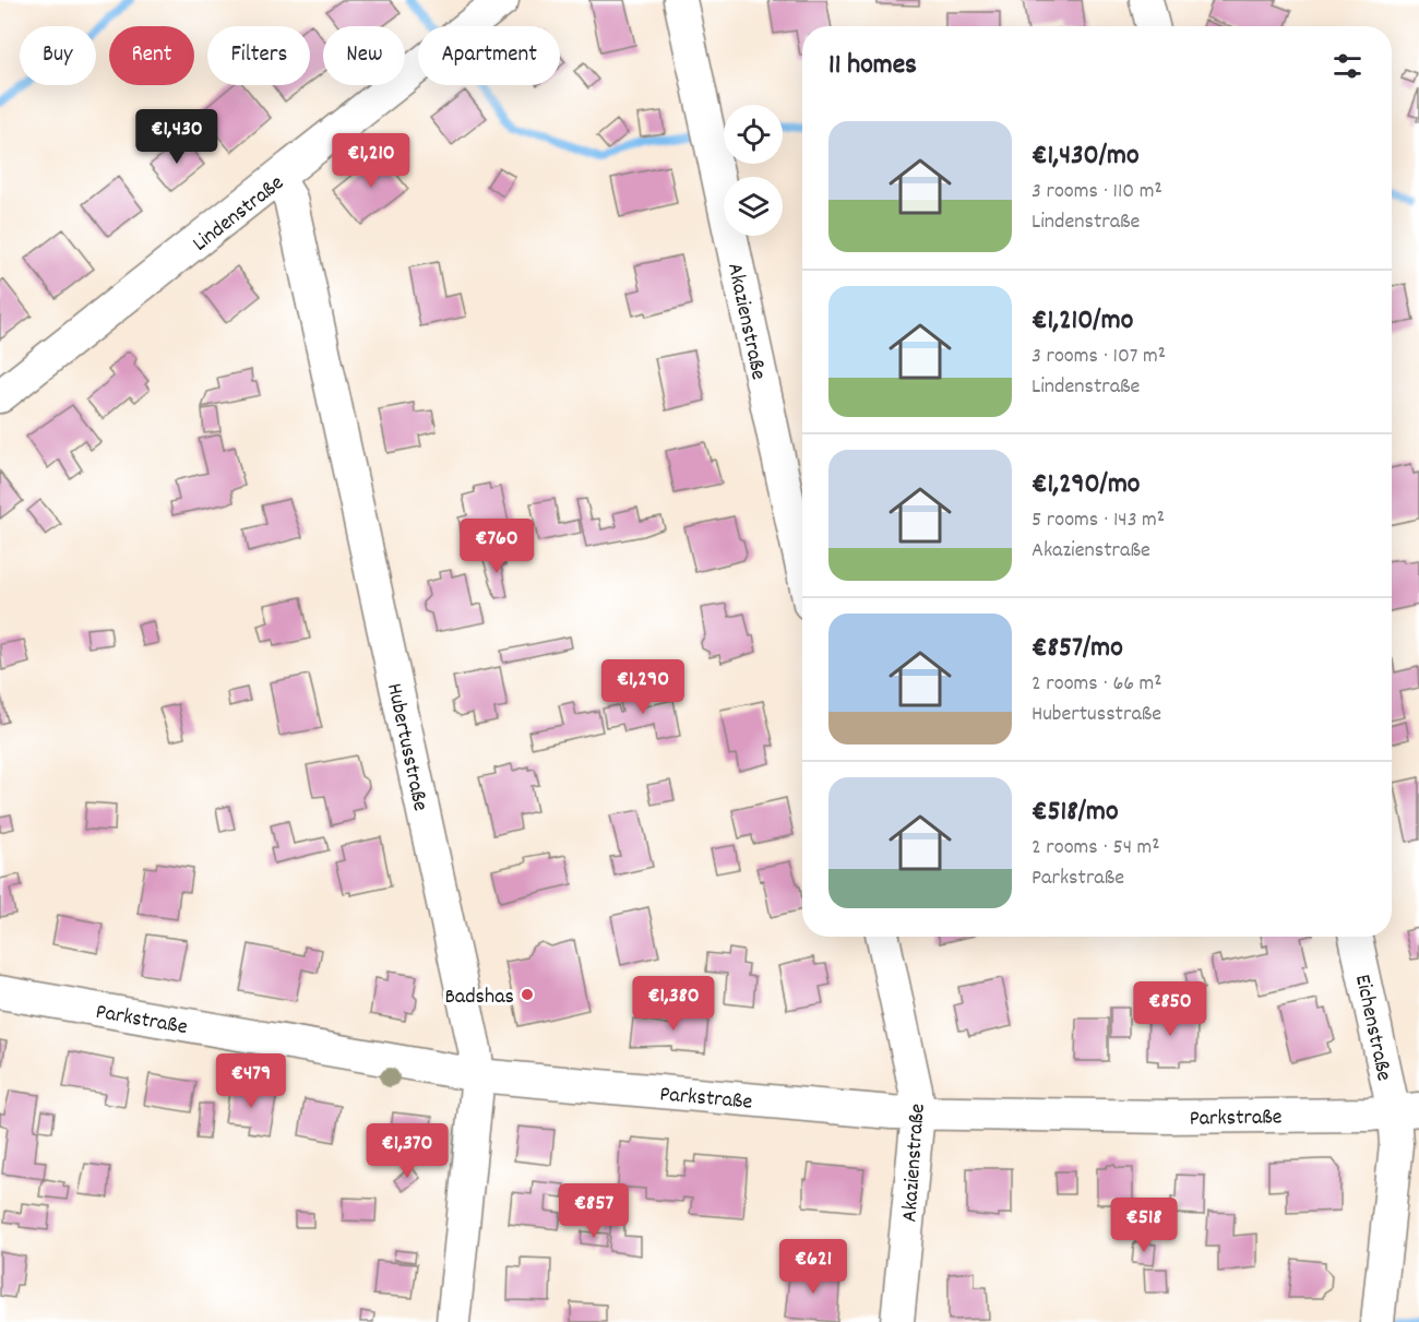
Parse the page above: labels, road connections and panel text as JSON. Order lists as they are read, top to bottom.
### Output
{
  "streets": {
    "street": [
      "Lindenstraße",
      "Akazienstraße",
      "Hubertusstraße",
      "Parkstraße",
      "Eichenstraße"
    ]
  },
  "crossings": [
    ["Lindenstraße", "Hubertusstraße"],
    ["Akazienstraße", "Parkstraße"],
    ["Hubertusstraße", "Parkstraße"],
    ["Parkstraße", "Eichenstraße"]
  ],
  "places": ["Badshas"],
  "page": {
    "chip": [
      "Buy",
      "Rent",
      "Filters",
      "New",
      "Apartment"
    ],
    "heading": "11 homes",
    "list": [
      {
        "name": "€1,430/mo",
        "note": "3 rooms · 110 m² · Lindenstraße"
      },
      {
        "name": "€1,210/mo",
        "note": "3 rooms · 107 m² · Lindenstraße"
      },
      {
        "name": "€1,290/mo",
        "note": "5 rooms · 143 m² · Akazienstraße"
      },
      {
        "name": "€857/mo",
        "note": "2 rooms · 66 m² · Hubertusstraße"
      },
      {
        "name": "€518/mo",
        "note": "2 rooms · 54 m² · Parkstraße"
      }
    ],
    "price": [
      "€1,430",
      "€1,210",
      "€760",
      "€1,290",
      "€1,380",
      "€850",
      "€479",
      "€1,370",
      "€857",
      "€518",
      "€621"
    ]
  }
}
